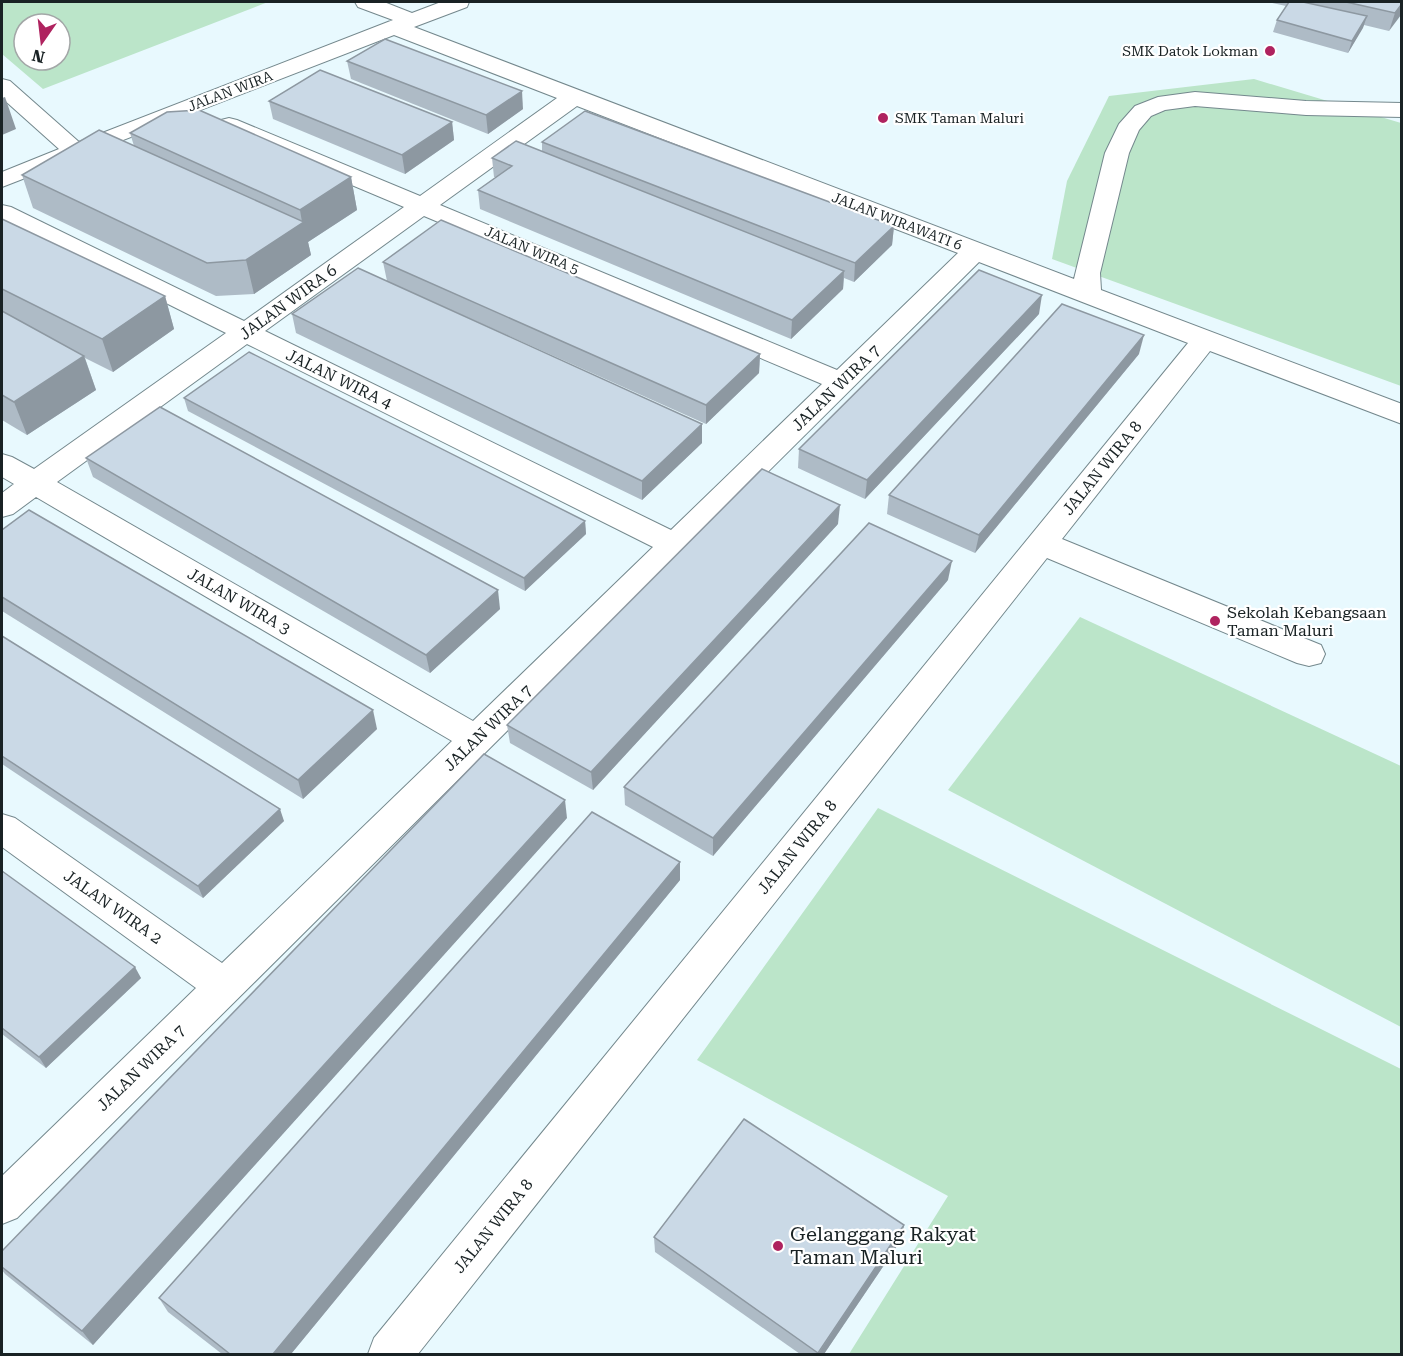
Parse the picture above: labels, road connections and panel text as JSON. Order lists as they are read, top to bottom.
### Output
{
  "streets": {
    "street": [
      "JALAN WIRA",
      "JALAN WIRAWATI 6",
      "JALAN WIRA 5",
      "JALAN WIRA 6",
      "JALAN WIRA 4",
      "JALAN WIRA 7",
      "JALAN WIRA 8",
      "JALAN WIRA 3",
      "JALAN WIRA 2"
    ]
  },
  "crossings": [
    ["JALAN WIRA", "JALAN WIRAWATI 6"],
    ["JALAN WIRAWATI 6", "JALAN WIRA 6"],
    ["JALAN WIRAWATI 6", "JALAN WIRA 7"],
    ["JALAN WIRAWATI 6", "JALAN WIRA 8"],
    ["JALAN WIRA 5", "JALAN WIRA 6"],
    ["JALAN WIRA 5", "JALAN WIRA 7"],
    ["JALAN WIRA 6", "JALAN WIRA 4"],
    ["JALAN WIRA 6", "JALAN WIRA 3"],
    ["JALAN WIRA 4", "JALAN WIRA 7"],
    ["JALAN WIRA 7", "JALAN WIRA 3"],
    ["JALAN WIRA 7", "JALAN WIRA 2"]
  ],
  "places": [
    "SMK Datok Lokman",
    "SMK Taman Maluri",
    "Sekolah Kebangsaan Taman Maluri",
    "Gelanggang Rakyat Taman Maluri"
  ],
  "north": "bottom"
}
